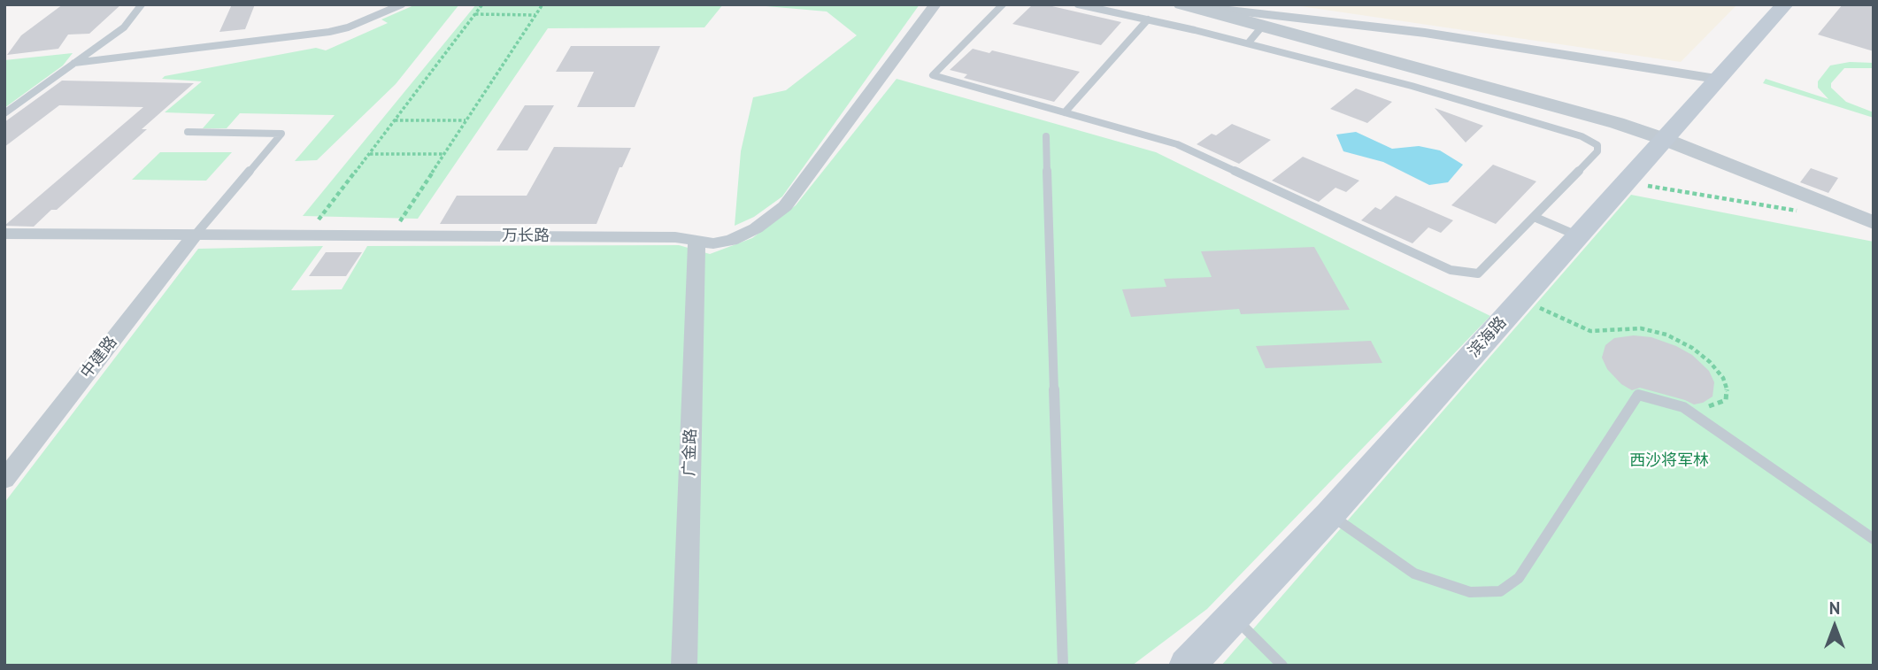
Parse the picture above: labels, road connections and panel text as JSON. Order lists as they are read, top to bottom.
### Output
{
  "streets": {
    "main road": ["滨海路"],
    "street": ["万长路", "中建路", "广金路"]
  },
  "crossings": [
    ["万长路", "中建路"],
    ["万长路", "广金路"]
  ],
  "parks": ["西沙将军林"],
  "north": "top"
}
